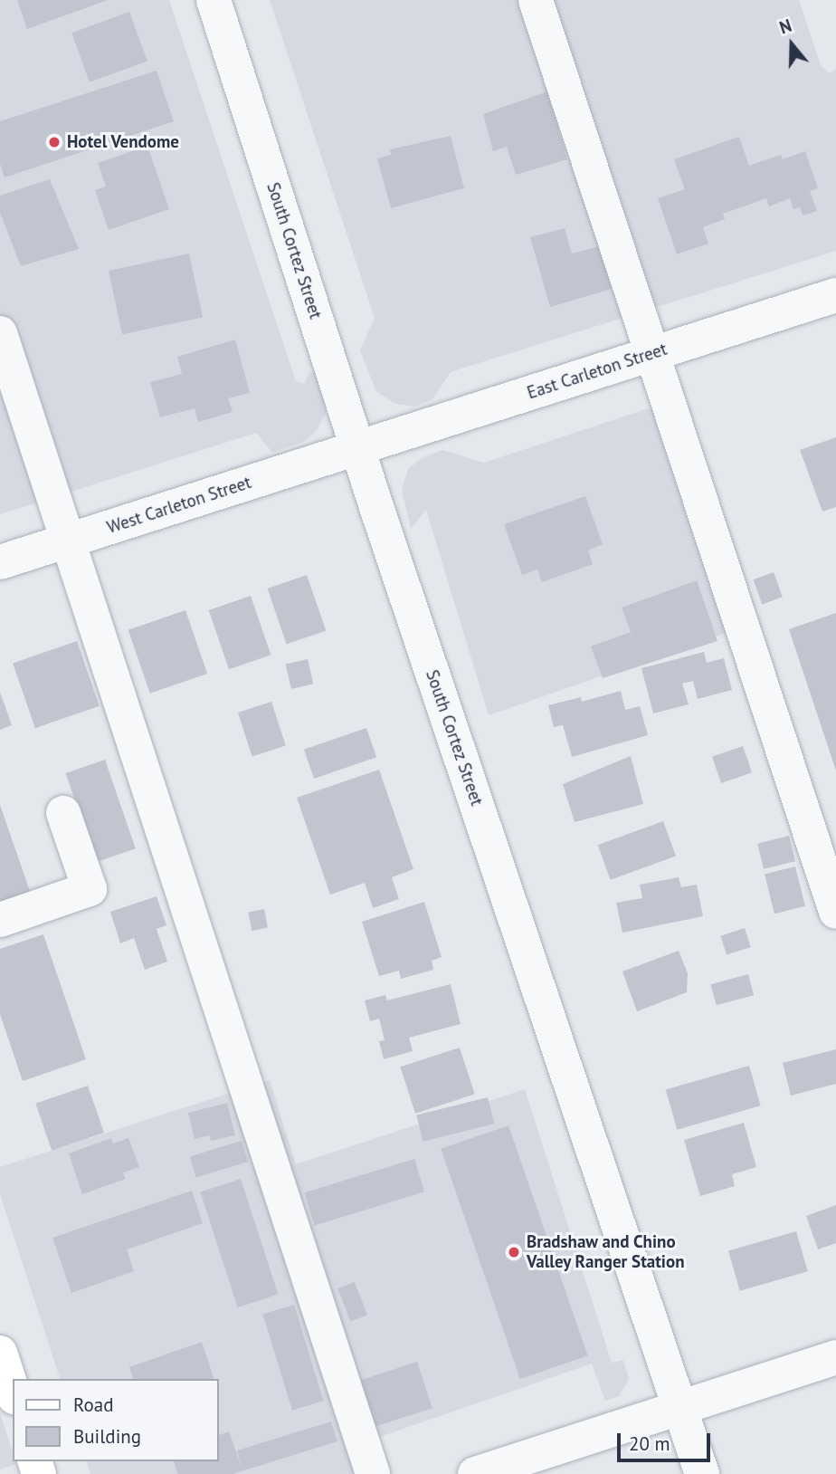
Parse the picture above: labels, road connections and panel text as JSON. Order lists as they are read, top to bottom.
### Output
{
  "streets": {
    "street": ["South Cortez Street", "East Carleton Street", "West Carleton Street"]
  },
  "crossings": [
    ["South Cortez Street", "East Carleton Street"],
    ["South Cortez Street", "West Carleton Street"],
    ["East Carleton Street", "West Carleton Street"]
  ],
  "places": ["Hotel Vendome", "Bradshaw and Chino Valley Ranger Station"],
  "legend": ["Road", "Building"],
  "scale_bar": "20 m",
  "north": "top"
}
